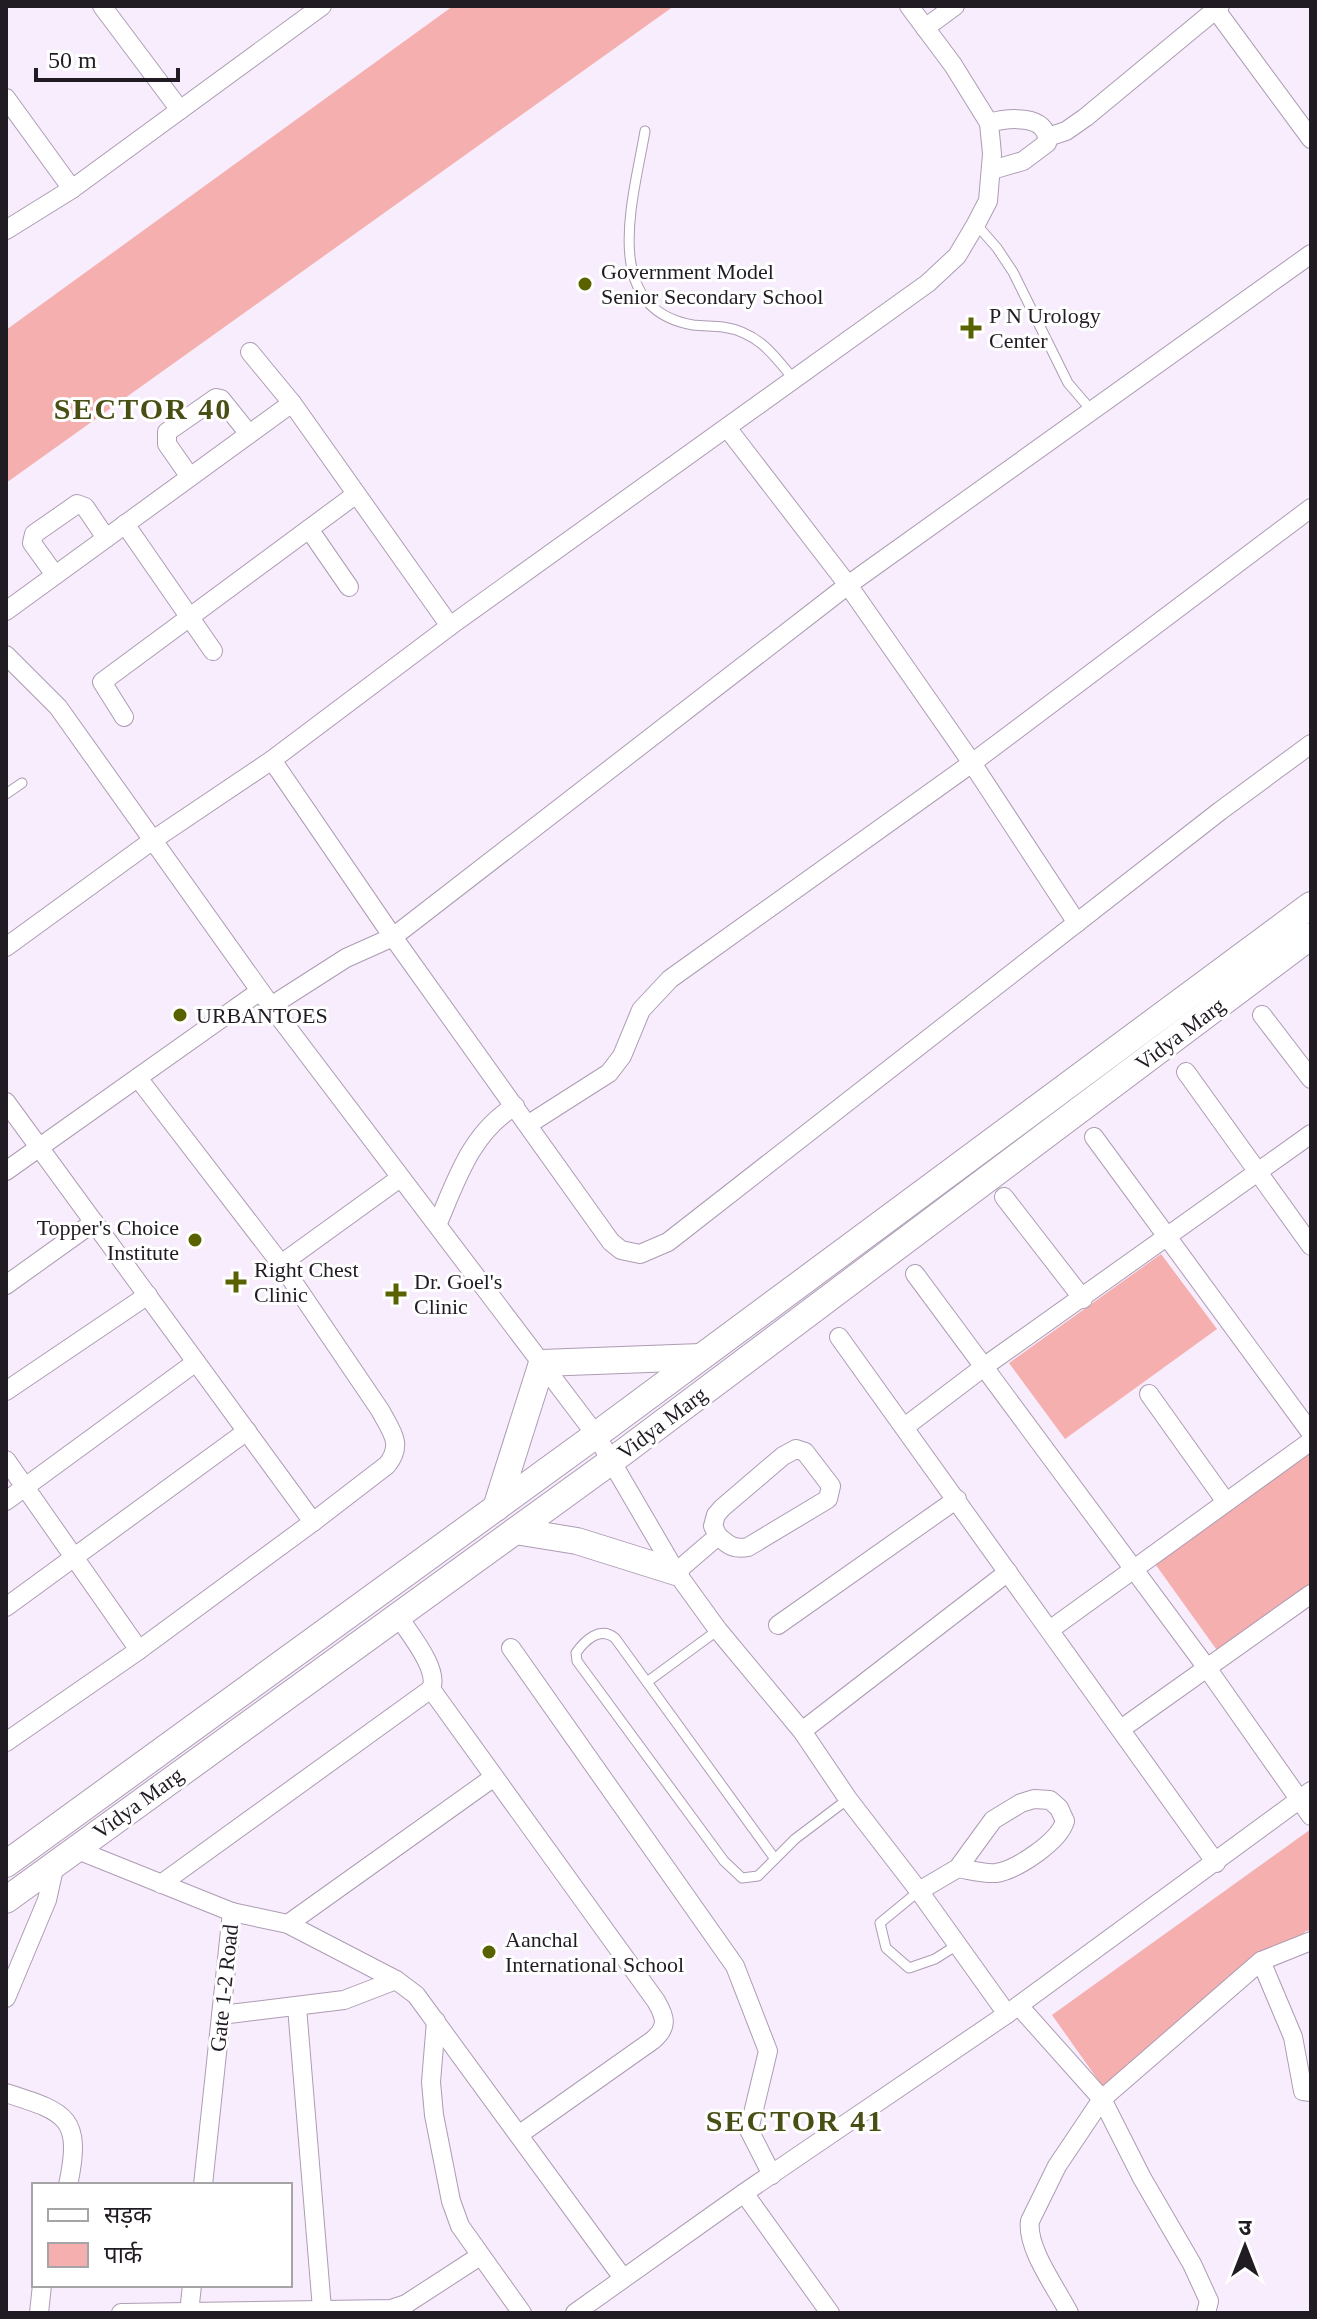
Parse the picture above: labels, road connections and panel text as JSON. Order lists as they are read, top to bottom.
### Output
{
  "streets": {
    "main road": ["Vidya Marg"],
    "street": ["Gate 1-2 Road"]
  },
  "crossings": [
    ["Vidya Marg", "Gate 1-2 Road"]
  ],
  "districts": ["SECTOR 40", "SECTOR 41"],
  "places": {
    "other": [
      "Government Model Senior Secondary School",
      "URBANTOES",
      "Topper's Choice Institute",
      "Aanchal International School"
    ],
    "health": ["P N Urology Center", "Right Chest Clinic", "Dr. Goel's Clinic"]
  },
  "legend": ["सड़क", "पार्क"],
  "scale_bar": "50 m",
  "north": "top"
}
